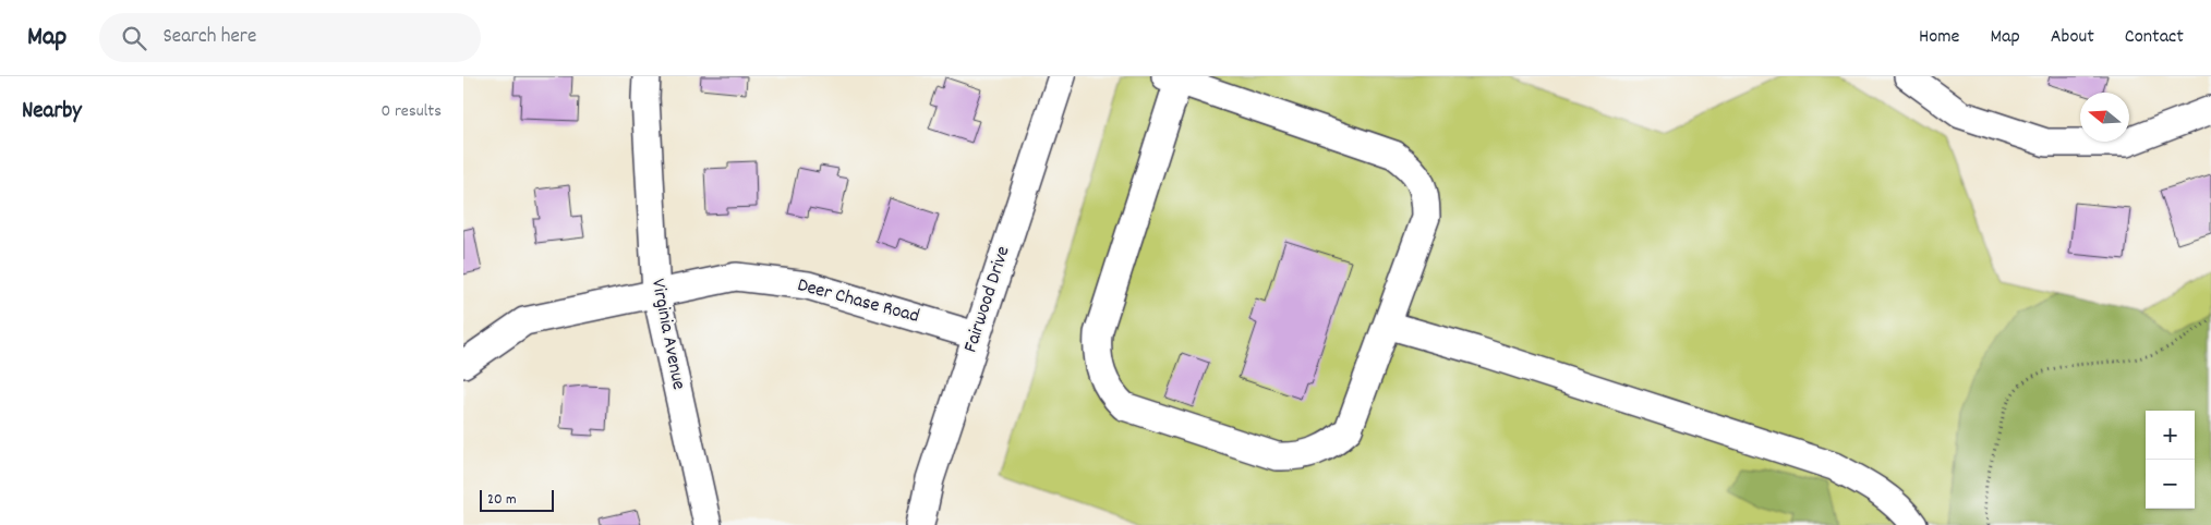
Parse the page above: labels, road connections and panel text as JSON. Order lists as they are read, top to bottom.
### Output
{
  "streets": {
    "street": ["Fairwood Drive", "Deer Chase Road", "Virginia Avenue"]
  },
  "crossings": [
    ["Fairwood Drive", "Deer Chase Road"],
    ["Deer Chase Road", "Virginia Avenue"]
  ],
  "scale_bar": "20 m",
  "north": "left",
  "page": {
    "header": "Map",
    "search": "Search here",
    "nav": [
      "Home",
      "Map",
      "About",
      "Contact"
    ],
    "heading": ["Nearby", "0 results"],
    "map_buttons": ["+", "−"],
    "scale": "20 m"
  }
}
